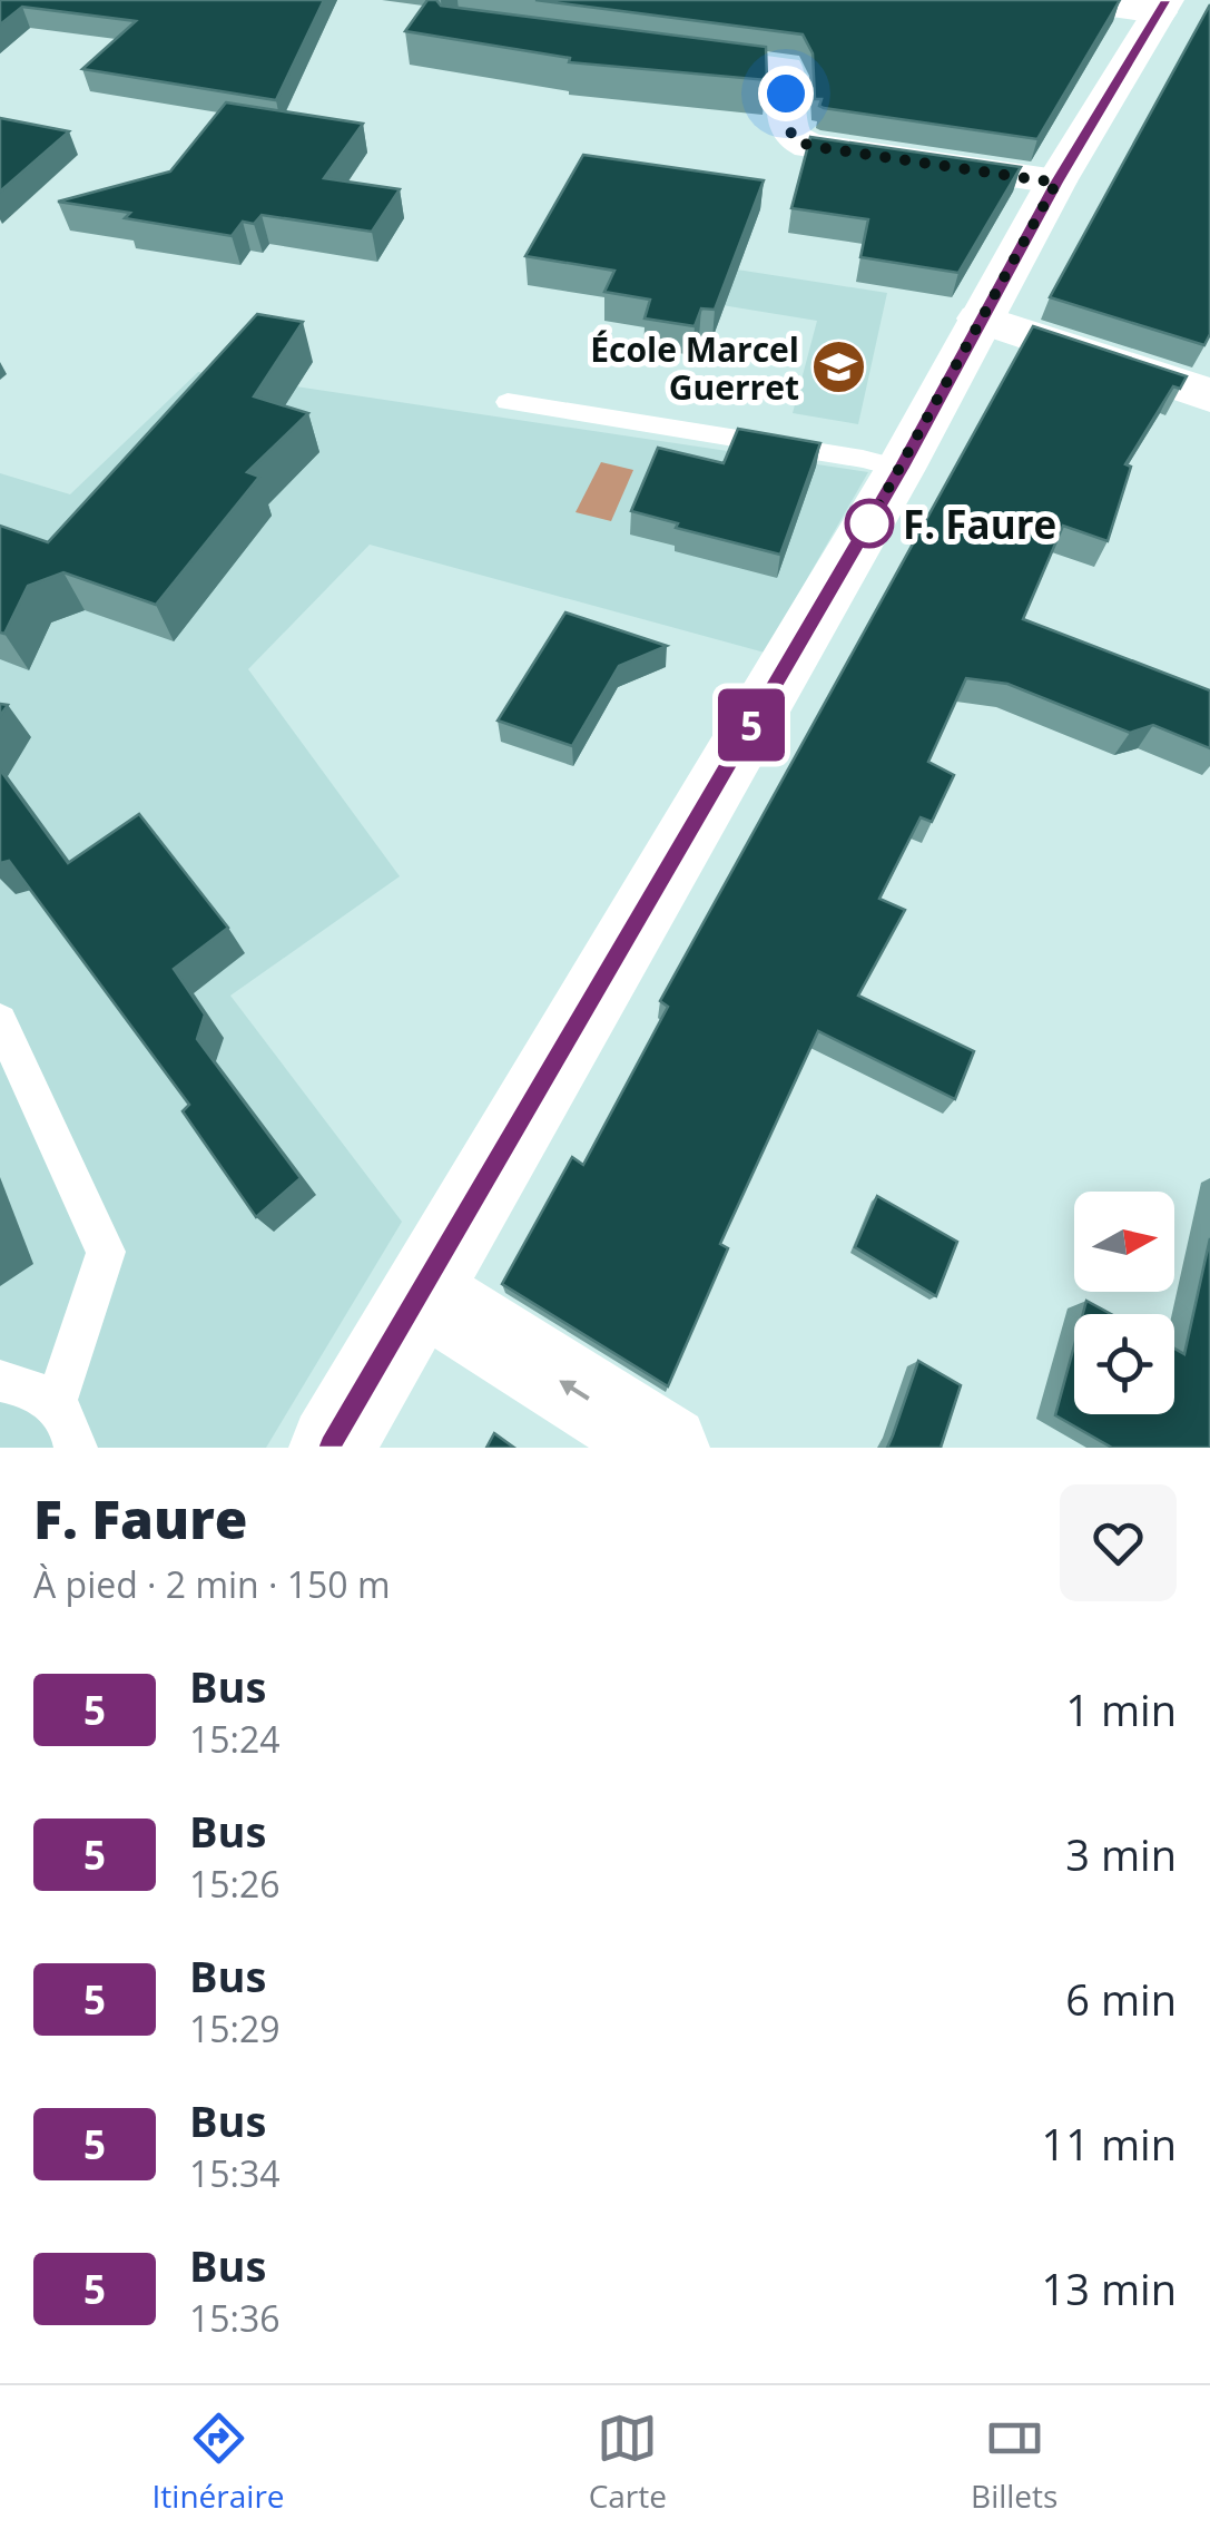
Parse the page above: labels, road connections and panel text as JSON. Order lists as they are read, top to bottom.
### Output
{
  "places": {
    "school or university": ["École Marcel Guerret"],
    "other": ["F. Faure"]
  },
  "lines": ["bus line 5"],
  "north": "right",
  "page": {
    "on_map": "5",
    "heading": ["F. Faure", "À pied · 2 min · 150 m"],
    "list": [
      {
        "mark": "5",
        "name": "Bus",
        "note": "15:24",
        "value": "1 min"
      },
      {
        "mark": "5",
        "name": "Bus",
        "note": "15:26",
        "value": "3 min"
      },
      {
        "mark": "5",
        "name": "Bus",
        "note": "15:29",
        "value": "6 min"
      },
      {
        "mark": "5",
        "name": "Bus",
        "note": "15:34",
        "value": "11 min"
      },
      {
        "mark": "5",
        "name": "Bus",
        "note": "15:36",
        "value": "13 min"
      }
    ],
    "tabs": ["Itinéraire", "Carte", "Billets"]
  }
}
